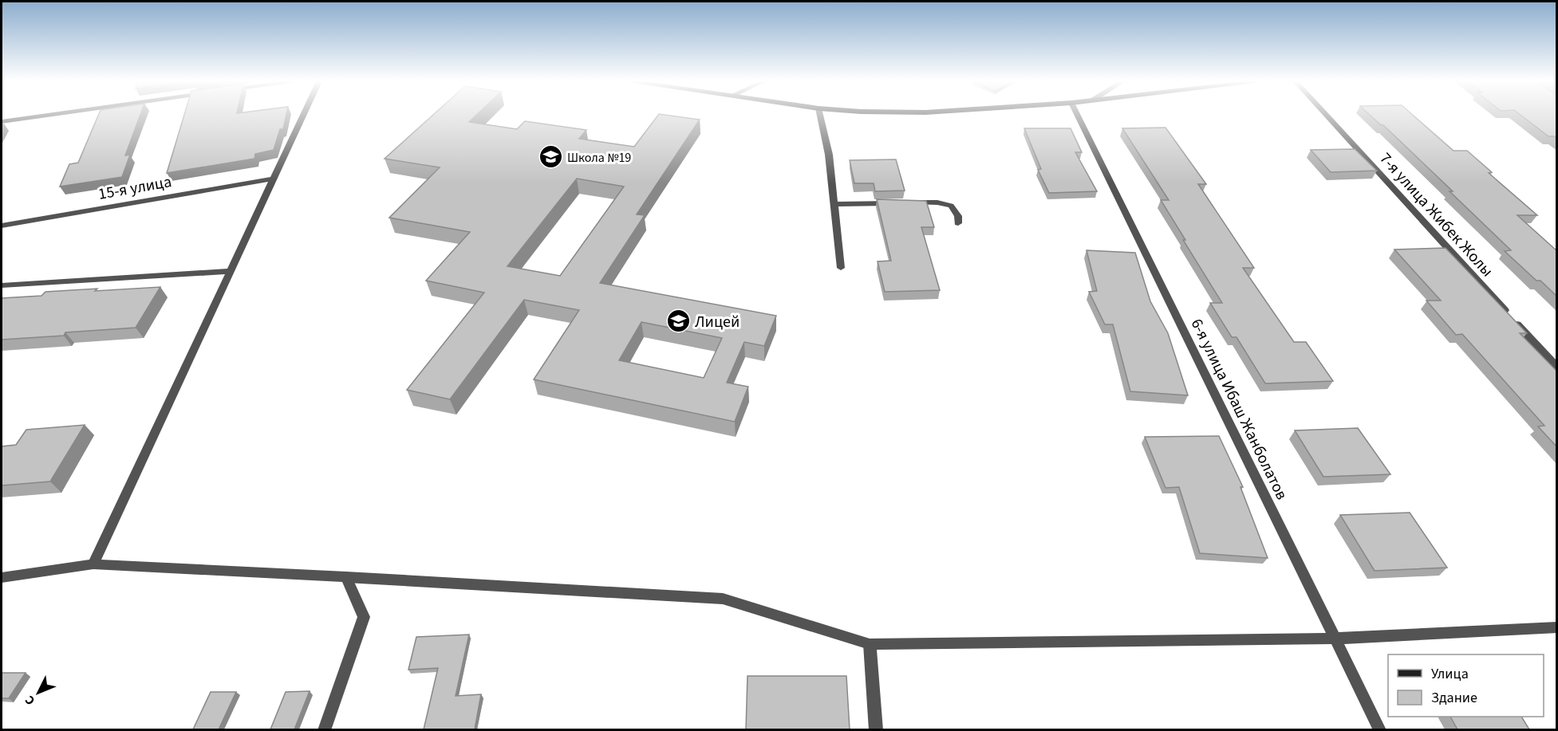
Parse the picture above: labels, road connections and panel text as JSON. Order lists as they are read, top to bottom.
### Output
{
  "streets": {
    "street": ["15-я улица", "7-я улица Жибек Жолы", "6-я улица Ибаш Жанболатов"]
  },
  "places": {
    "school or university": ["Школа №19", "Лицей"]
  },
  "legend": ["Улица", "Здание"],
  "north": "bottom left"
}
